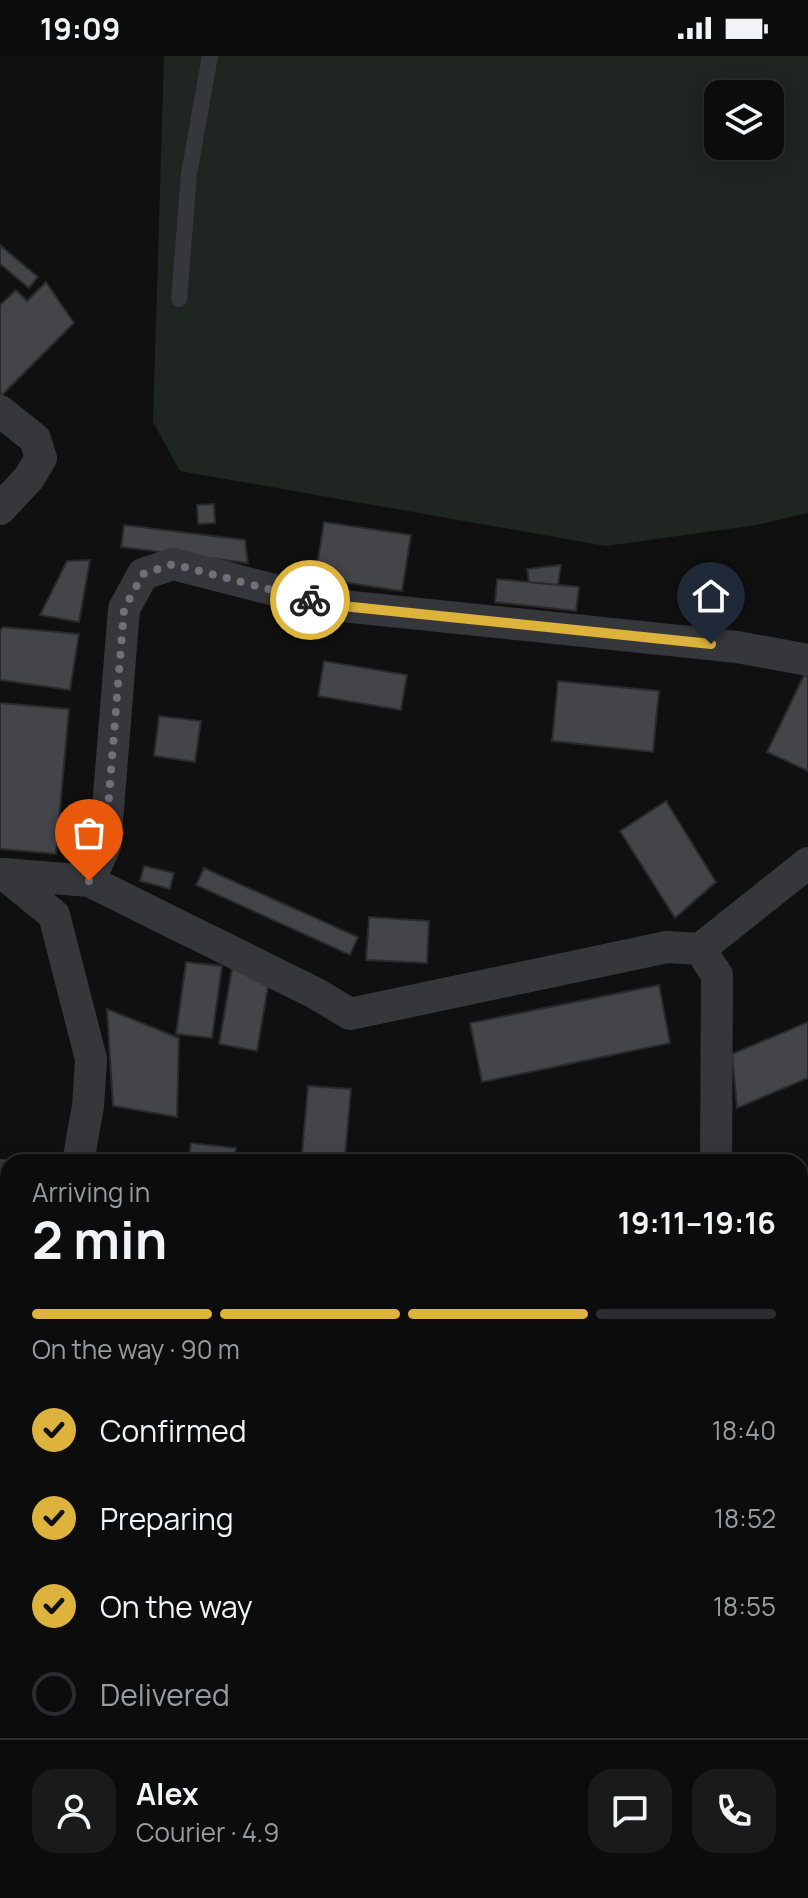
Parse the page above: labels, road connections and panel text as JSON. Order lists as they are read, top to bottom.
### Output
{
  "page": {
    "status": "19:09",
    "heading": ["2 min", "Arriving in", "19:11–19:16"],
    "panel": ["Alex", "Courier · 4.9"],
    "bar": "On the way · 90 m",
    "list": [
      ["Confirmed", "18:40"],
      ["Preparing", "18:52"],
      ["On the way", "18:55"],
      "Delivered"
    ]
  }
}
